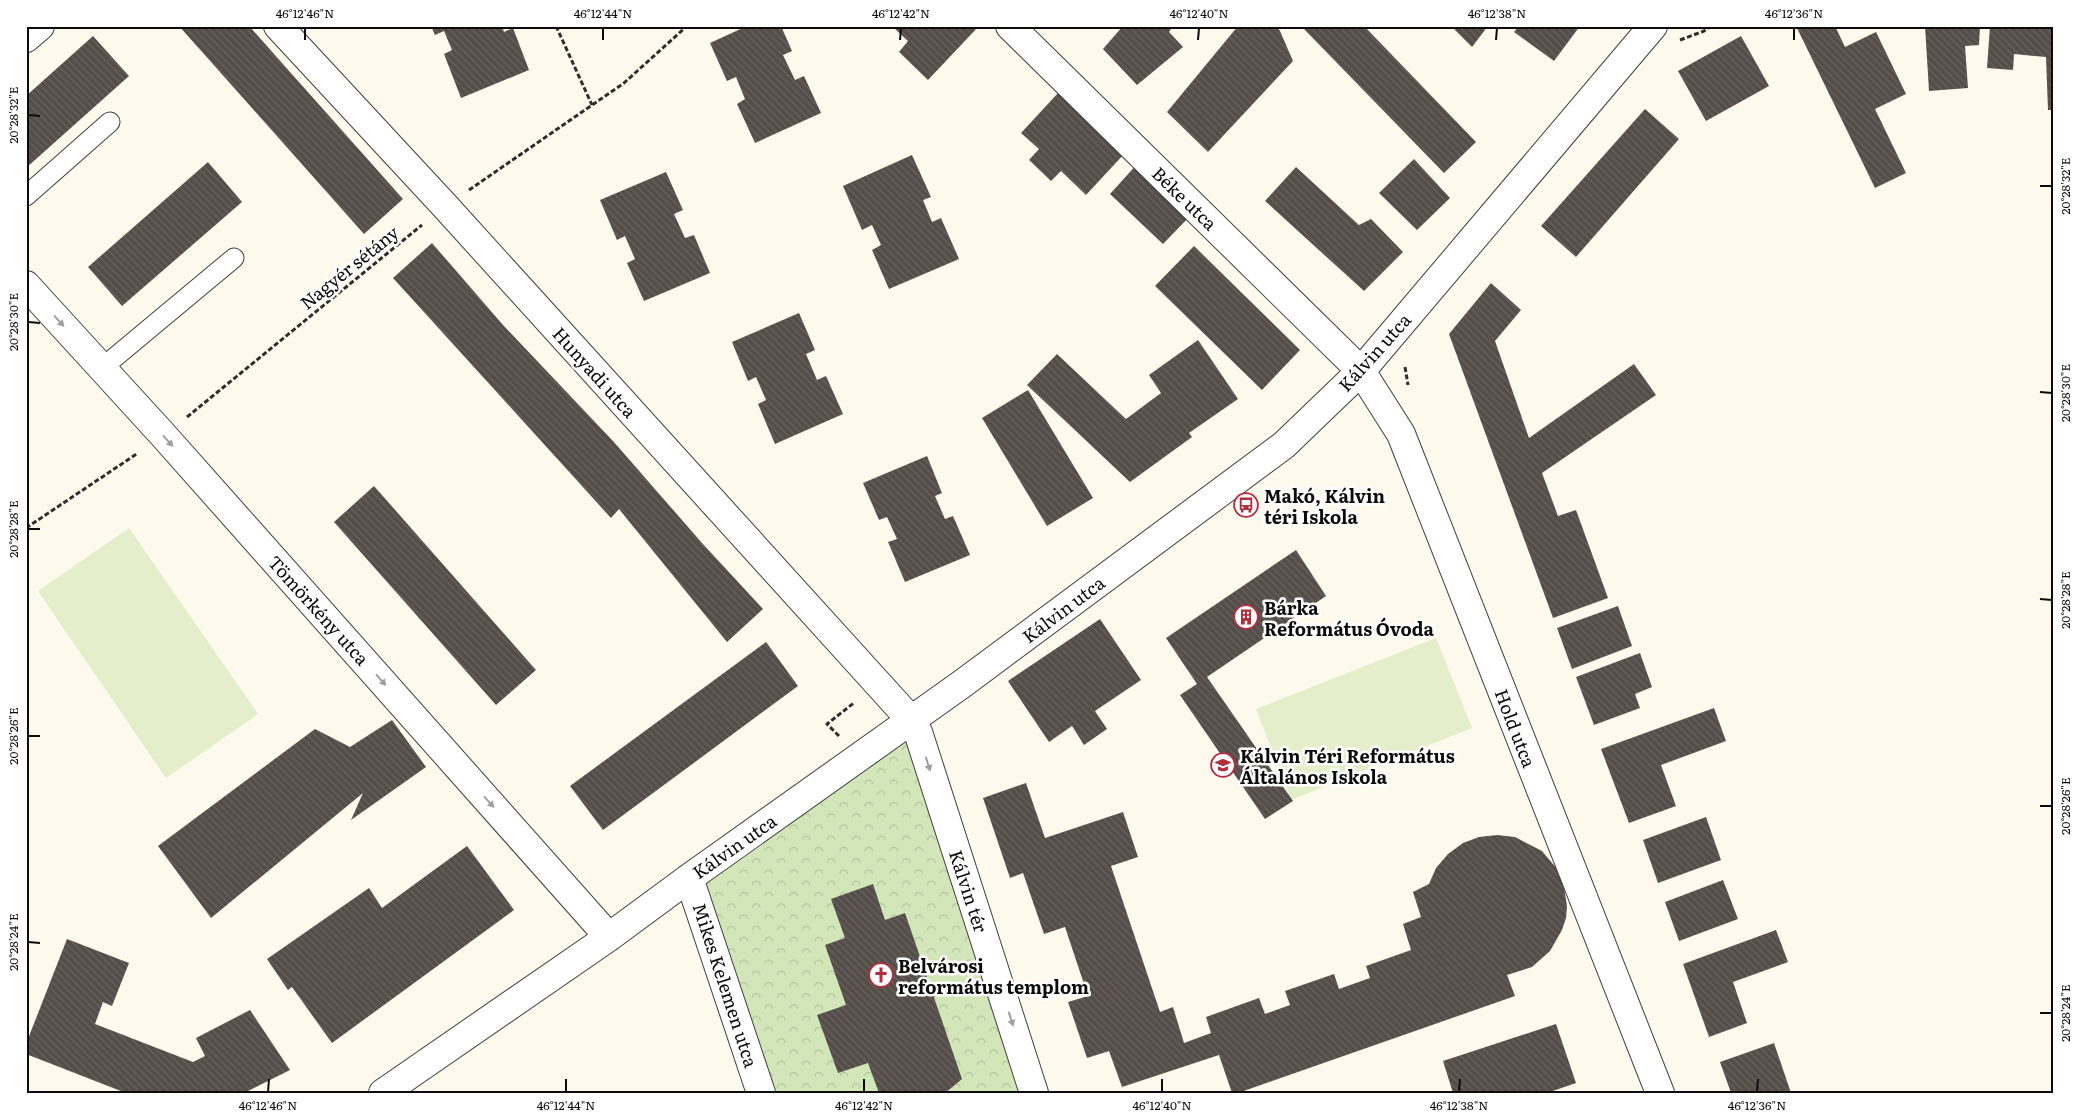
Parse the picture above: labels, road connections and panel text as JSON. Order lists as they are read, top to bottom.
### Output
{
  "streets": {
    "street": [
      "Béke utca",
      "Kálvin utca",
      "Hunyadi utca",
      "Tömörkény utca",
      "Hold utca",
      "Kálvin tér",
      "Mikes Kelemen utca"
    ],
    "path": ["Nagyér sétány"]
  },
  "crossings": [
    ["Béke utca", "Kálvin utca"],
    ["Béke utca", "Hold utca"],
    ["Nagyér sétány", "Hunyadi utca"],
    ["Nagyér sétány", "Tömörkény utca"],
    ["Kálvin utca", "Hunyadi utca"],
    ["Kálvin utca", "Tömörkény utca"],
    ["Kálvin utca", "Hold utca"],
    ["Kálvin utca", "Kálvin tér"],
    ["Kálvin utca", "Mikes Kelemen utca"],
    ["Hunyadi utca", "Kálvin tér"]
  ],
  "one_way": ["Tömörkény utca", "Kálvin tér"],
  "places": {
    "bus stop": ["Makó, Kálvin téri Iskola"],
    "building": ["Bárka Református Óvoda"],
    "school or university": ["Kálvin Téri Református Általános Iskola"],
    "church": ["Belvárosi református templom"]
  },
  "coordinates": [
    "46°12'46\"N",
    "46°12'44\"N",
    "46°12'42\"N",
    "46°12'40\"N",
    "46°12'38\"N",
    "46°12'36\"N",
    "20°28'32\"E",
    "20°28'30\"E",
    "20°28'28\"E",
    "20°28'26\"E",
    "20°28'24\"E"
  ]
}
